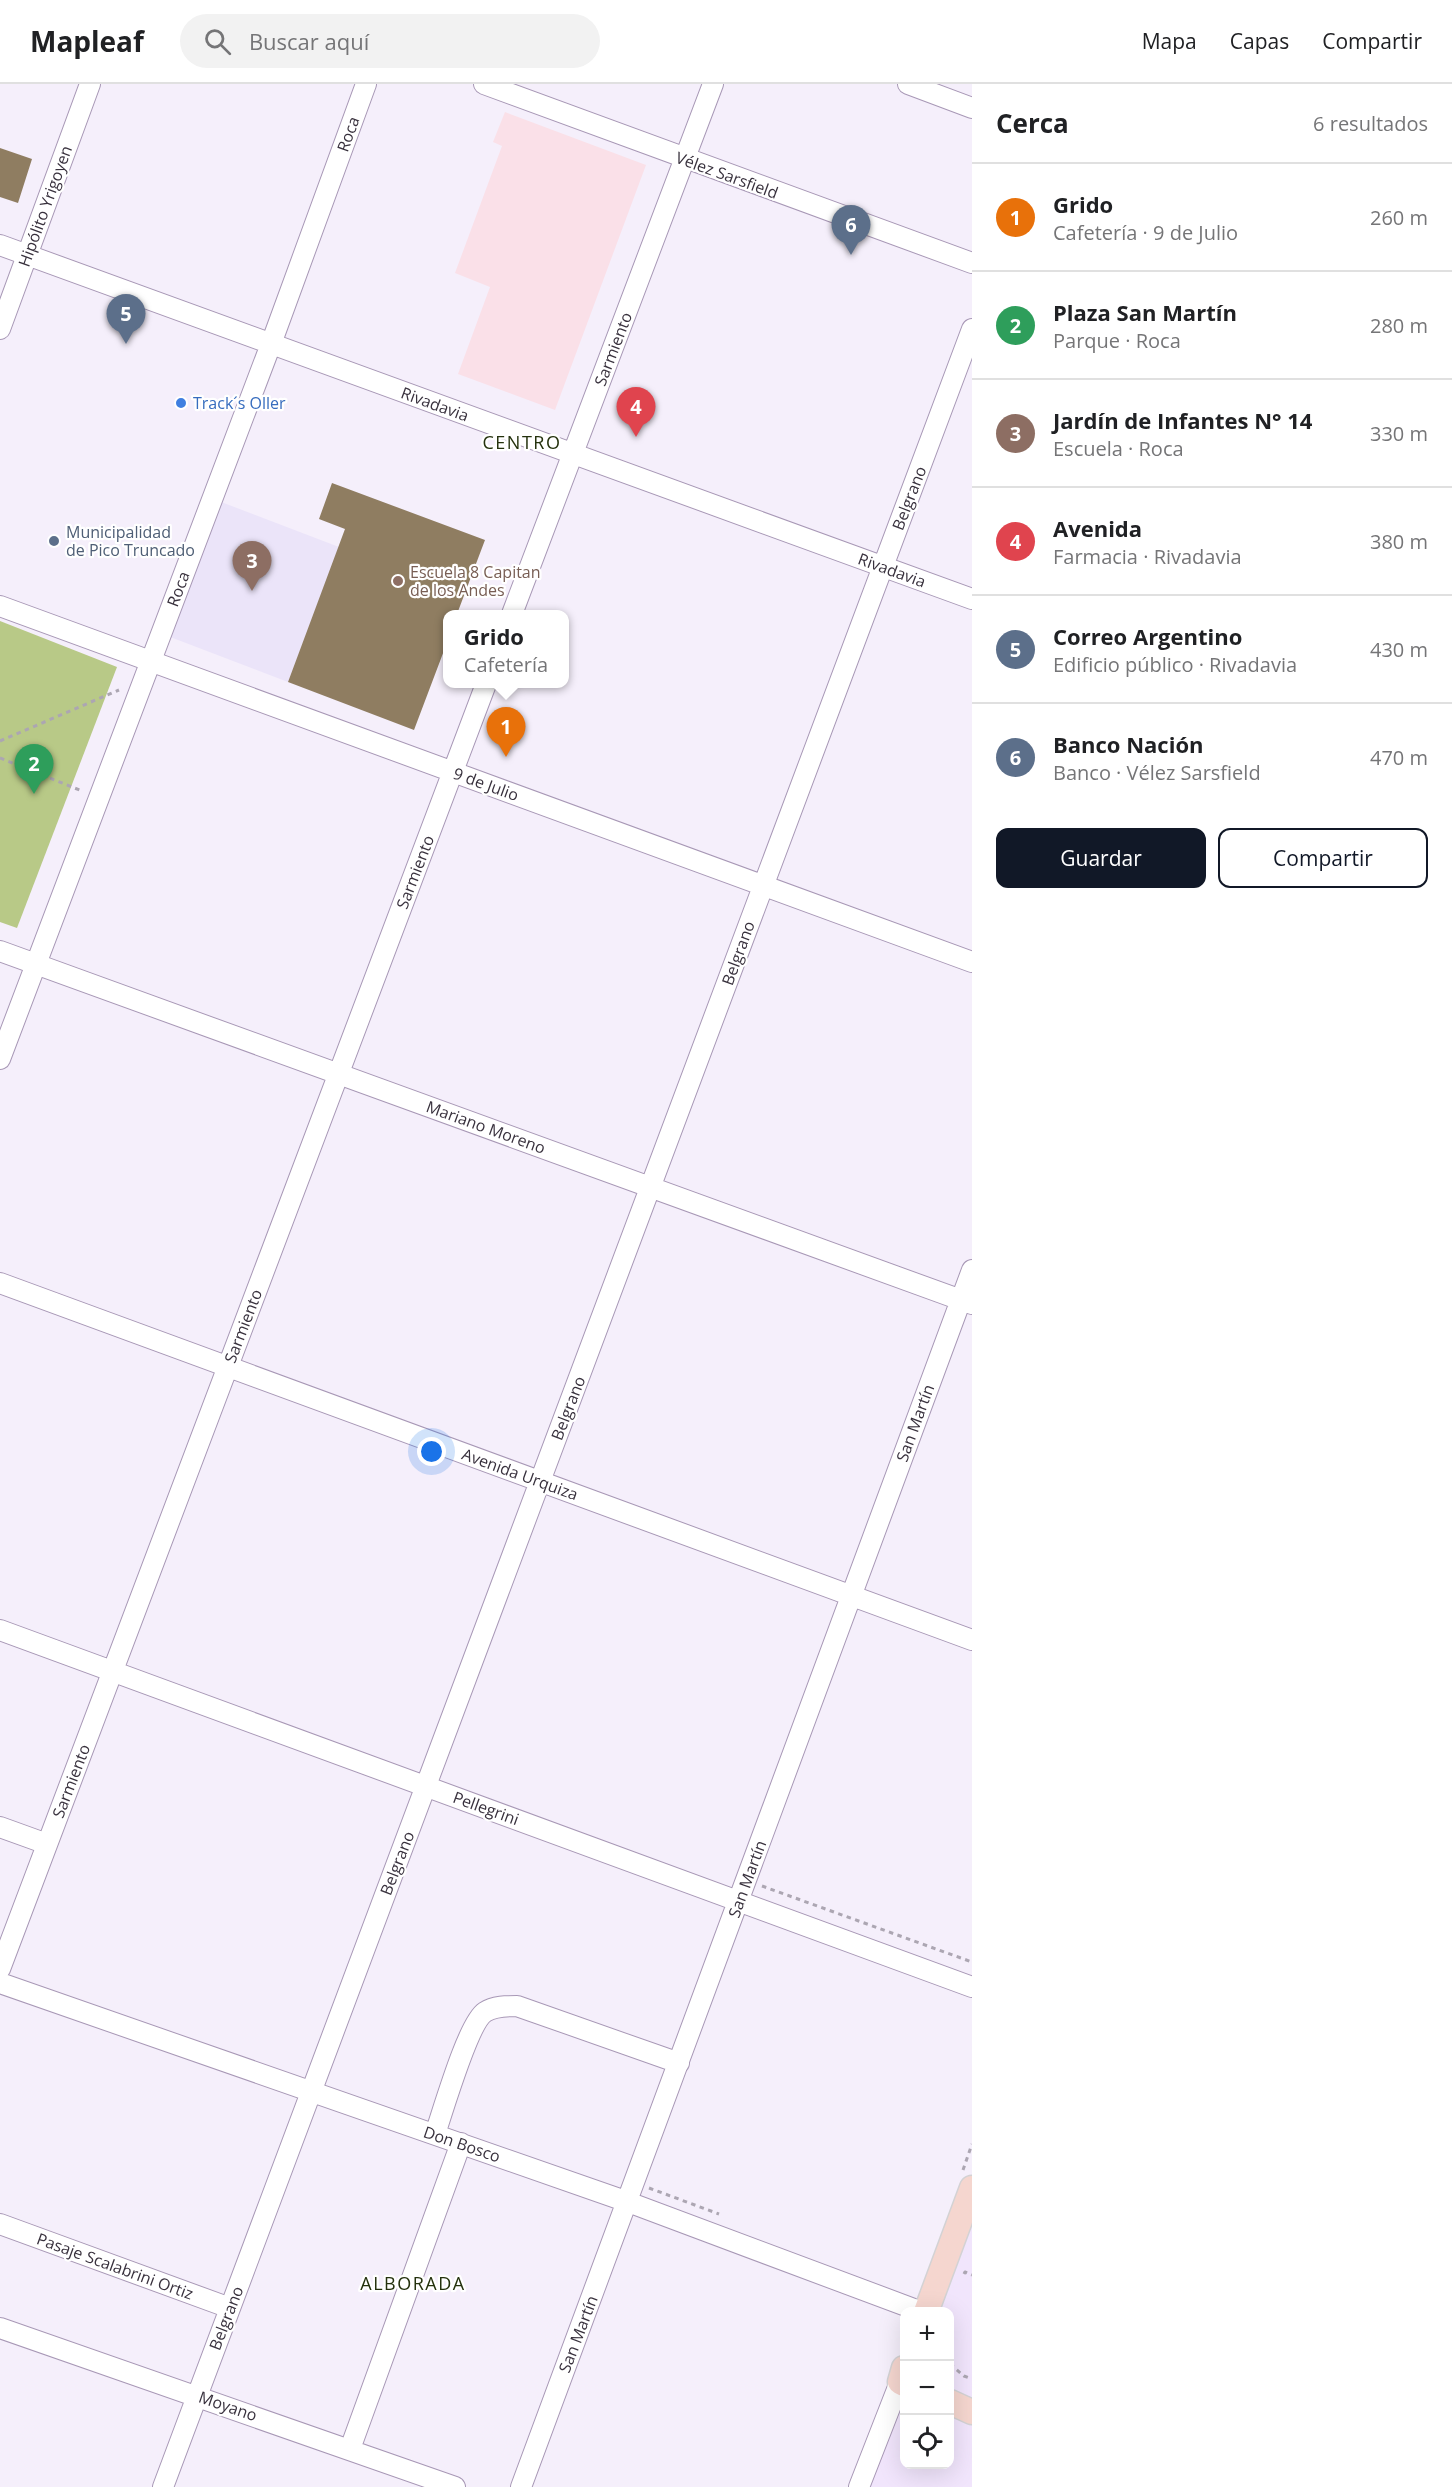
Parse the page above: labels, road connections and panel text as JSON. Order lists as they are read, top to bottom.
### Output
{
  "streets": {
    "street": [
      "Roca",
      "Vélez Sarsfield",
      "Hipólito Yrigoyen",
      "Sarmiento",
      "Rivadavia",
      "Belgrano",
      "9 de Julio",
      "Mariano Moreno",
      "San Martín",
      "Avenida Urquiza",
      "Pellegrini",
      "Don Bosco",
      "Pasaje Scalabrini Ortiz",
      "Moyano"
    ]
  },
  "crossings": [
    ["Roca", "Rivadavia"],
    ["Roca", "9 de Julio"],
    ["Roca", "Mariano Moreno"],
    ["Vélez Sarsfield", "Sarmiento"],
    ["Hipólito Yrigoyen", "Rivadavia"],
    ["Sarmiento", "Rivadavia"],
    ["Sarmiento", "9 de Julio"],
    ["Sarmiento", "Mariano Moreno"],
    ["Sarmiento", "Avenida Urquiza"],
    ["Sarmiento", "Pellegrini"],
    ["Rivadavia", "Belgrano"],
    ["Belgrano", "9 de Julio"],
    ["Belgrano", "Mariano Moreno"],
    ["Belgrano", "Avenida Urquiza"],
    ["Belgrano", "Pellegrini"],
    ["Belgrano", "Don Bosco"],
    ["Belgrano", "Pasaje Scalabrini Ortiz"],
    ["Belgrano", "Moyano"],
    ["Mariano Moreno", "San Martín"],
    ["San Martín", "Avenida Urquiza"],
    ["San Martín", "Pellegrini"],
    ["San Martín", "Don Bosco"]
  ],
  "districts": ["CENTRO", "ALBORADA"],
  "places": ["Track´s Oller", "Municipalidad de Pico Truncado", "Escuela 8 Capitan de los Andes"],
  "page": {
    "header": "Mapleaf",
    "search": "Buscar aquí",
    "nav": ["Mapa", "Capas", "Compartir"],
    "heading": ["Cerca", "6 resultados"],
    "list": [
      {
        "mark": "1",
        "name": "Grido",
        "note": "Cafetería · 9 de Julio",
        "value": "260 m"
      },
      {
        "mark": "2",
        "name": "Plaza San Martín",
        "note": "Parque · Roca",
        "value": "280 m"
      },
      {
        "mark": "3",
        "name": "Jardín de Infantes N° 14",
        "note": "Escuela · Roca",
        "value": "330 m"
      },
      {
        "mark": "4",
        "name": "Avenida",
        "note": "Farmacia · Rivadavia",
        "value": "380 m"
      },
      {
        "mark": "5",
        "name": "Correo Argentino",
        "note": "Edificio público · Rivadavia",
        "value": "430 m"
      },
      {
        "mark": "6",
        "name": "Banco Nación",
        "note": "Banco · Vélez Sarsfield",
        "value": "470 m"
      }
    ],
    "pins": [
      "6",
      "5",
      "4",
      "3",
      "1",
      "2"
    ],
    "popup": ["Grido", "Cafetería"],
    "buttons": ["Guardar", "Compartir"],
    "map_buttons": ["+", "−"]
  }
}
